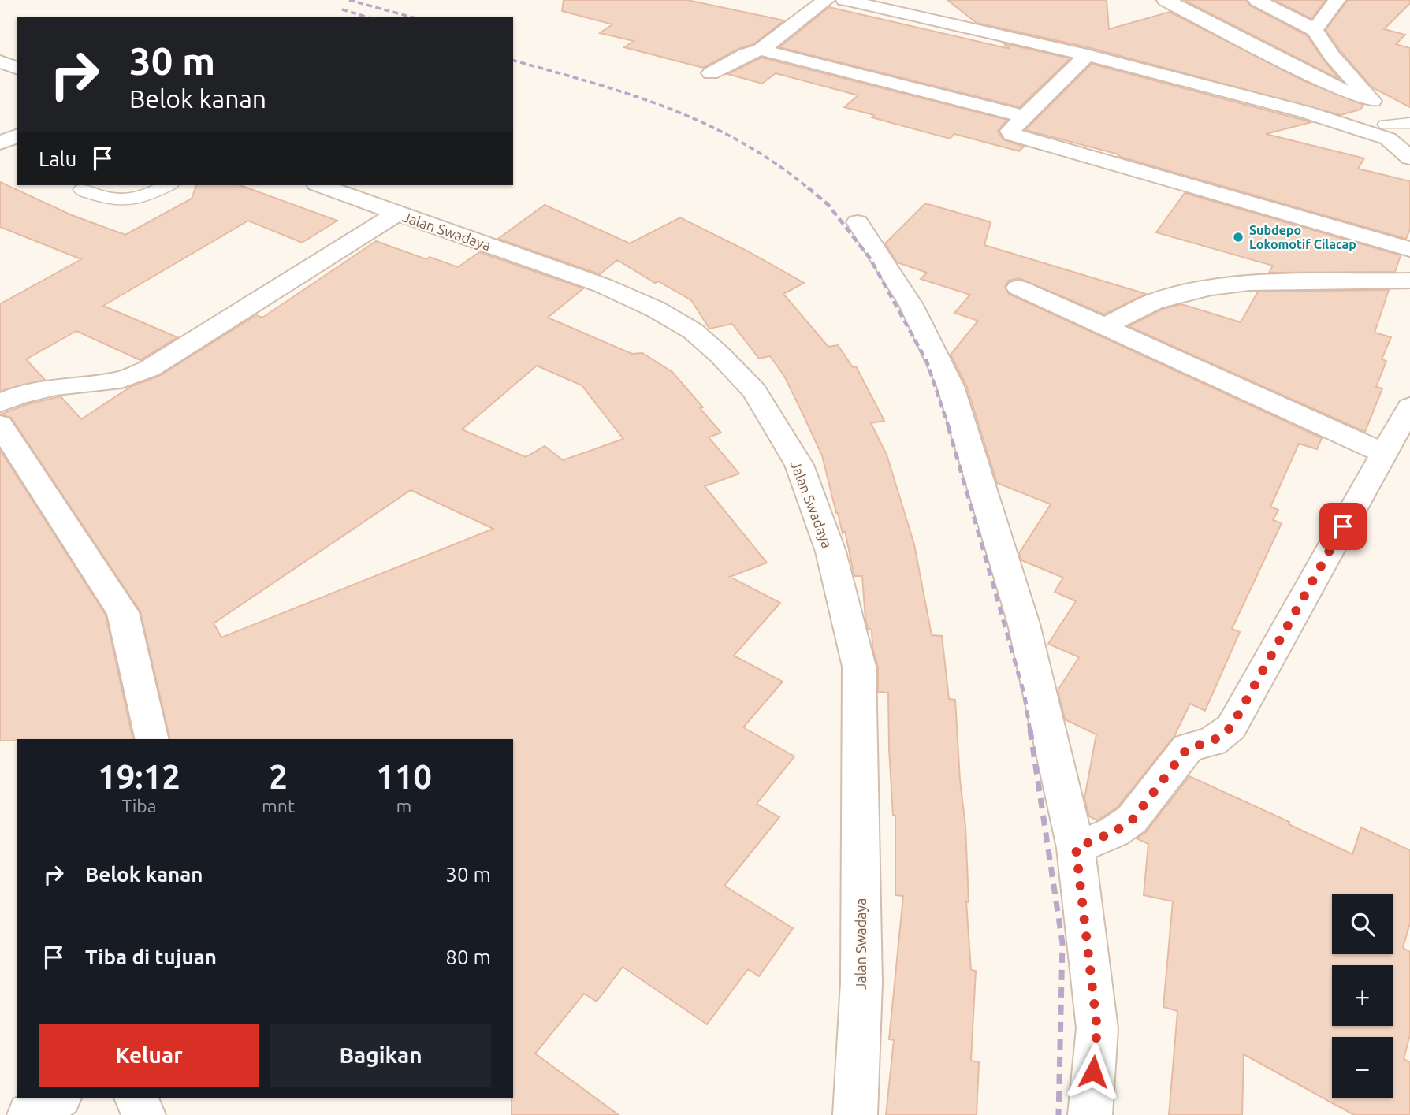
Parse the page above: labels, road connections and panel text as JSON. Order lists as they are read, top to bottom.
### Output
{
  "streets": {
    "street": ["Jalan Swadaya"]
  },
  "places": ["Subdepo Lokomotif Cilacap"],
  "page": {
    "turn": ["30 m", "Belok kanan"],
    "then": "Lalu",
    "eta": [
      "19:12",
      "Tiba",
      "2",
      "mnt",
      "110",
      "m"
    ],
    "list": [
      {
        "name": "Belok kanan",
        "value": "30 m"
      },
      {
        "name": "Tiba di tujuan",
        "value": "80 m"
      }
    ],
    "map_buttons": ["+", "−"],
    "buttons": ["Keluar", "Bagikan"]
  }
}
